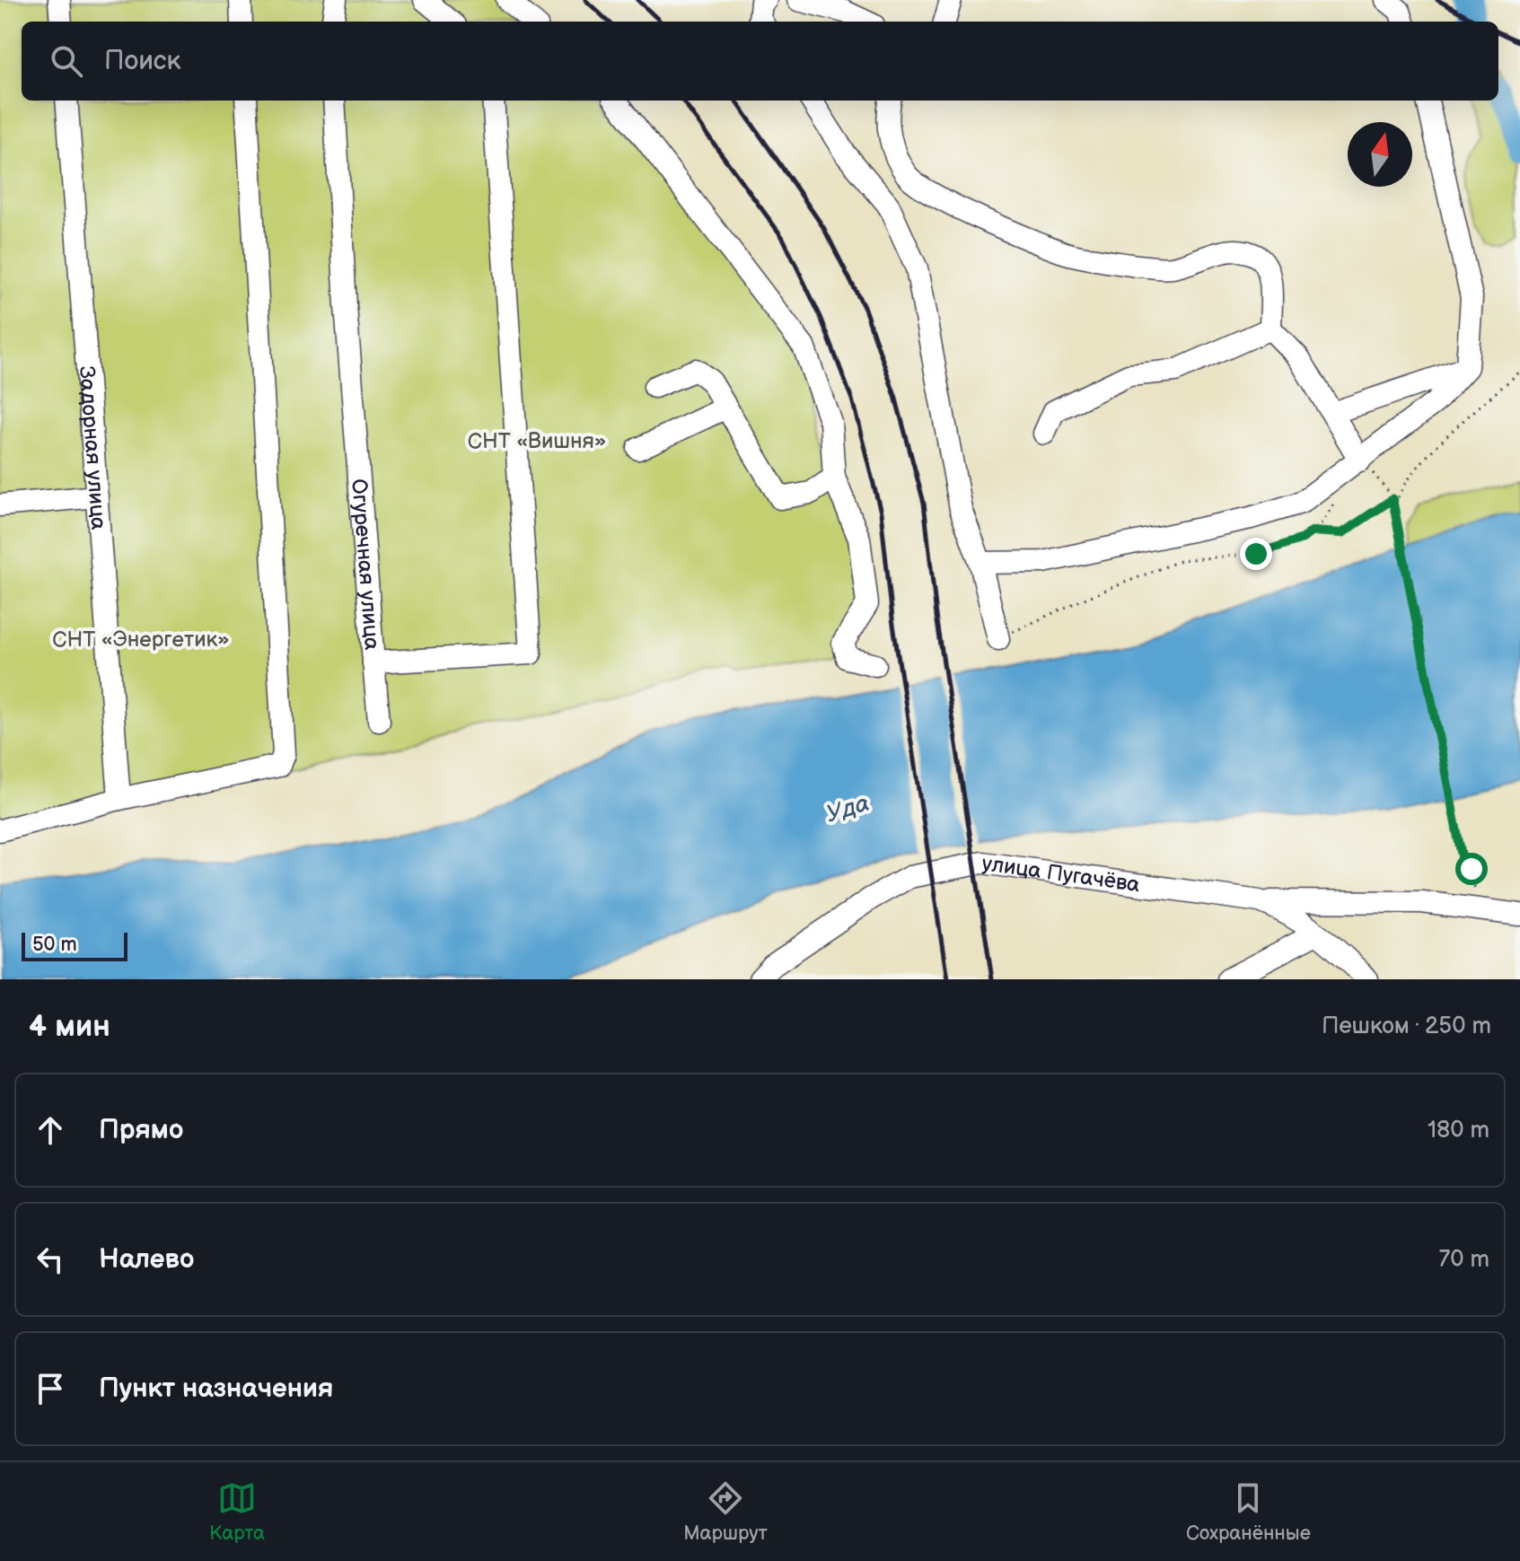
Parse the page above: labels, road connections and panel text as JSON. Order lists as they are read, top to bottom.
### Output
{
  "streets": {
    "street": ["Задорная улица", "Огуречная улица", "улица Пугачёва"]
  },
  "water": ["Уда"],
  "parks": ["СНТ «Вишня»", "СНТ «Энергетик»"],
  "scale_bar": "50 m",
  "north": "top",
  "page": {
    "search": "Поиск",
    "scale": "50 m",
    "heading": ["4 мин", "Пешком · 250 m"],
    "list": [
      ["Прямо", "180 m"],
      ["Налево", "70 m"],
      "Пункт назначения"
    ],
    "nav": ["Карта", "Маршрут", "Сохранённые"]
  }
}
